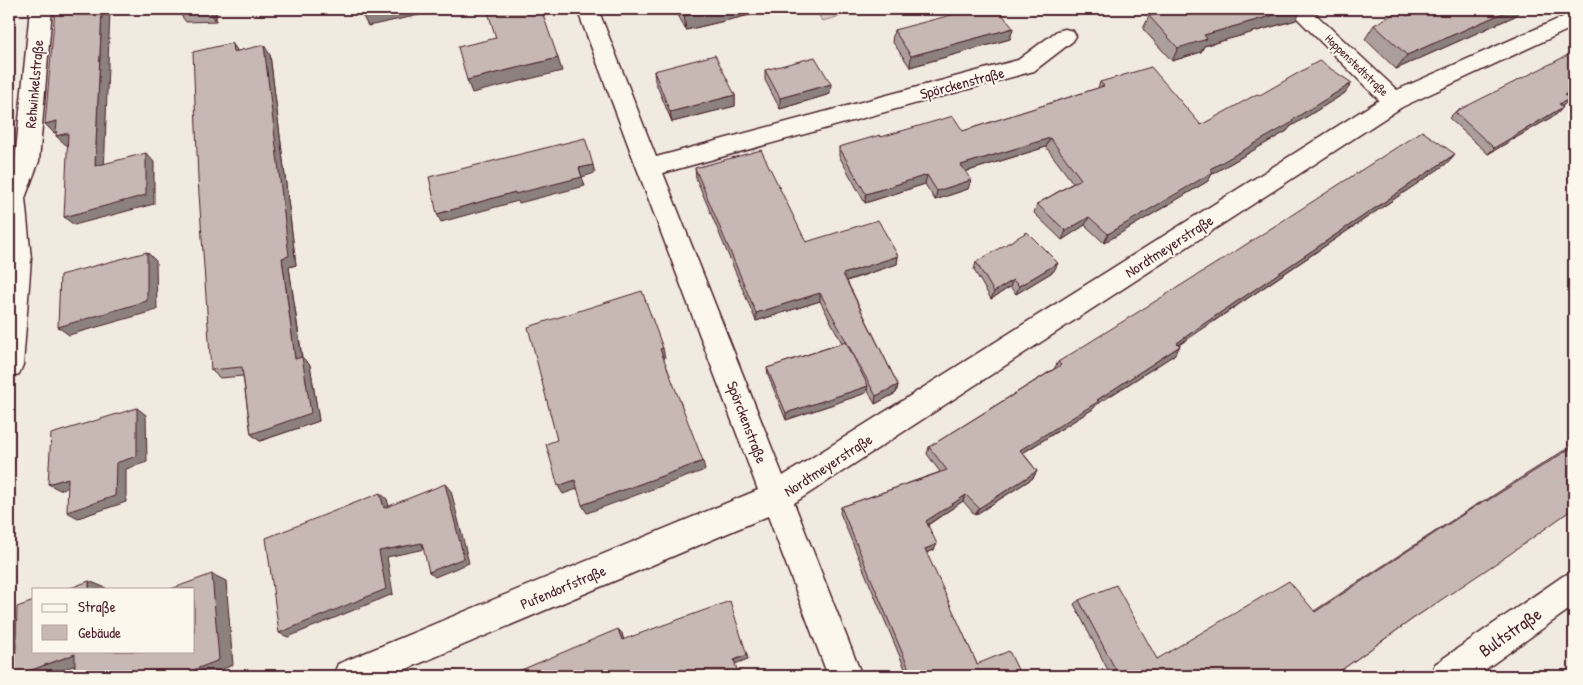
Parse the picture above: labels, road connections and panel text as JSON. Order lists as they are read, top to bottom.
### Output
{
  "streets": {
    "street": [
      "Hoppenstedtstraße",
      "Spörckenstraße",
      "Rehwinkelstraße",
      "Nordtmeyerstraße",
      "Pufendorfstraße",
      "Bultstraße"
    ]
  },
  "crossings": [
    ["Hoppenstedtstraße", "Nordtmeyerstraße"],
    ["Spörckenstraße", "Nordtmeyerstraße"],
    ["Spörckenstraße", "Pufendorfstraße"],
    ["Nordtmeyerstraße", "Pufendorfstraße"]
  ],
  "legend": ["Straße", "Gebäude"]
}
